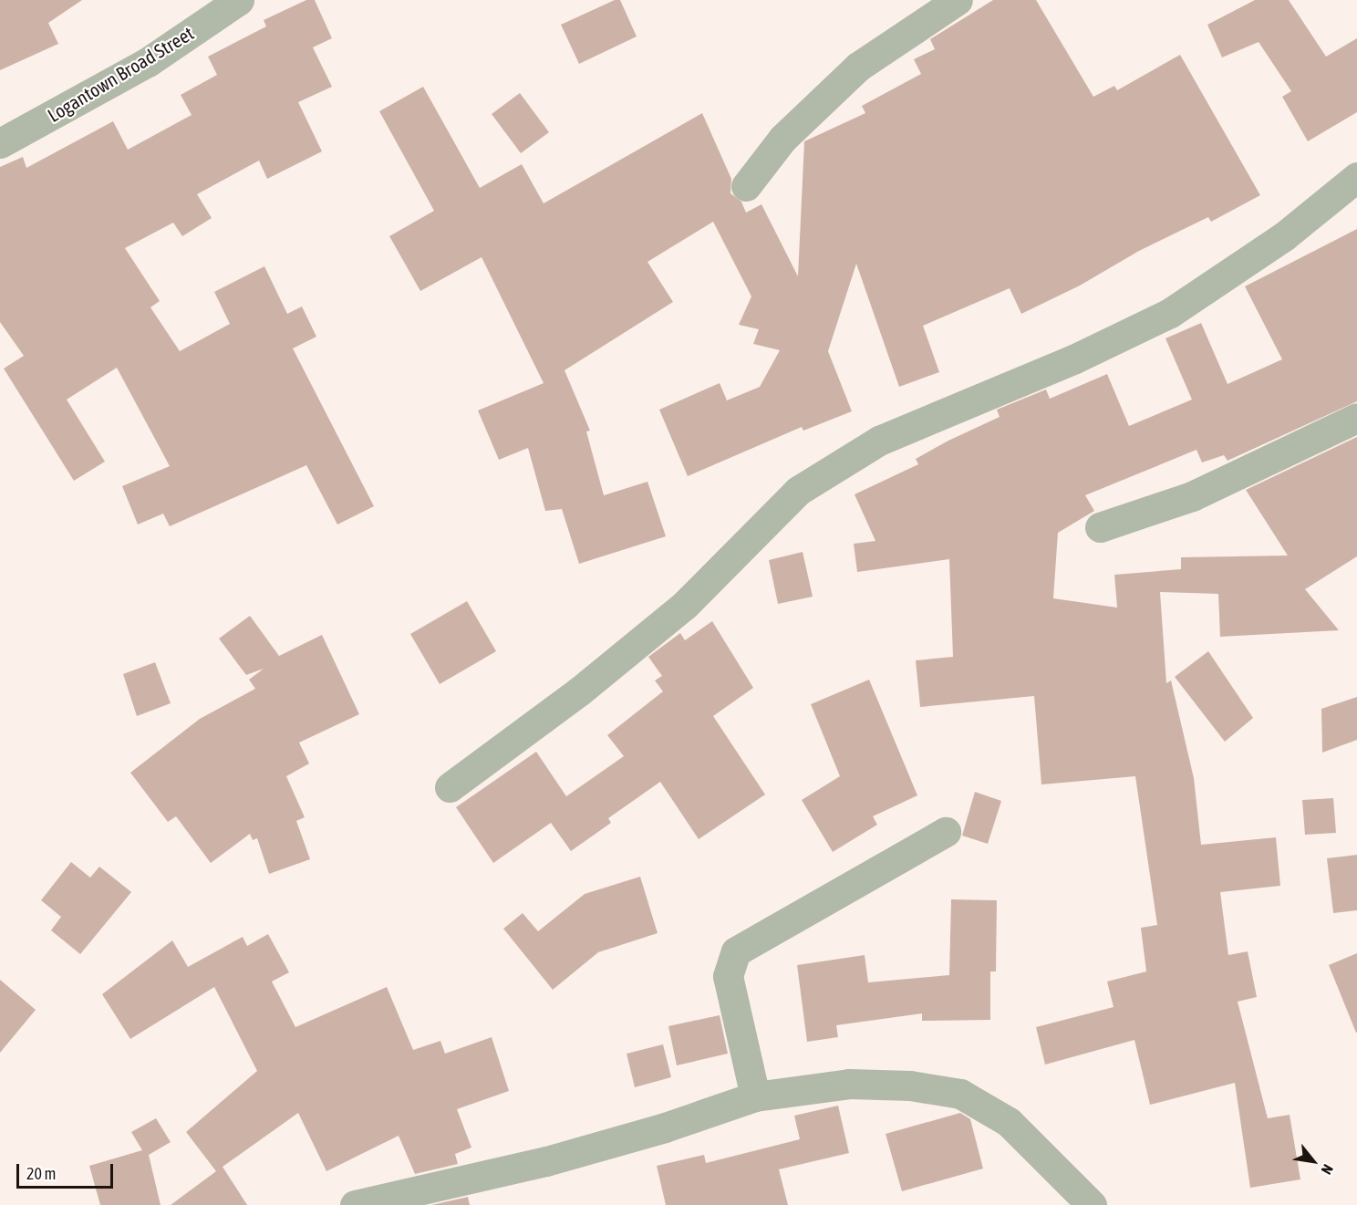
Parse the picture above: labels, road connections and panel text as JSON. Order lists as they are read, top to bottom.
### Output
{
  "streets": {
    "street": ["Logantown Broad Street"]
  },
  "scale_bar": "20 m",
  "north": "bottom right"
}
